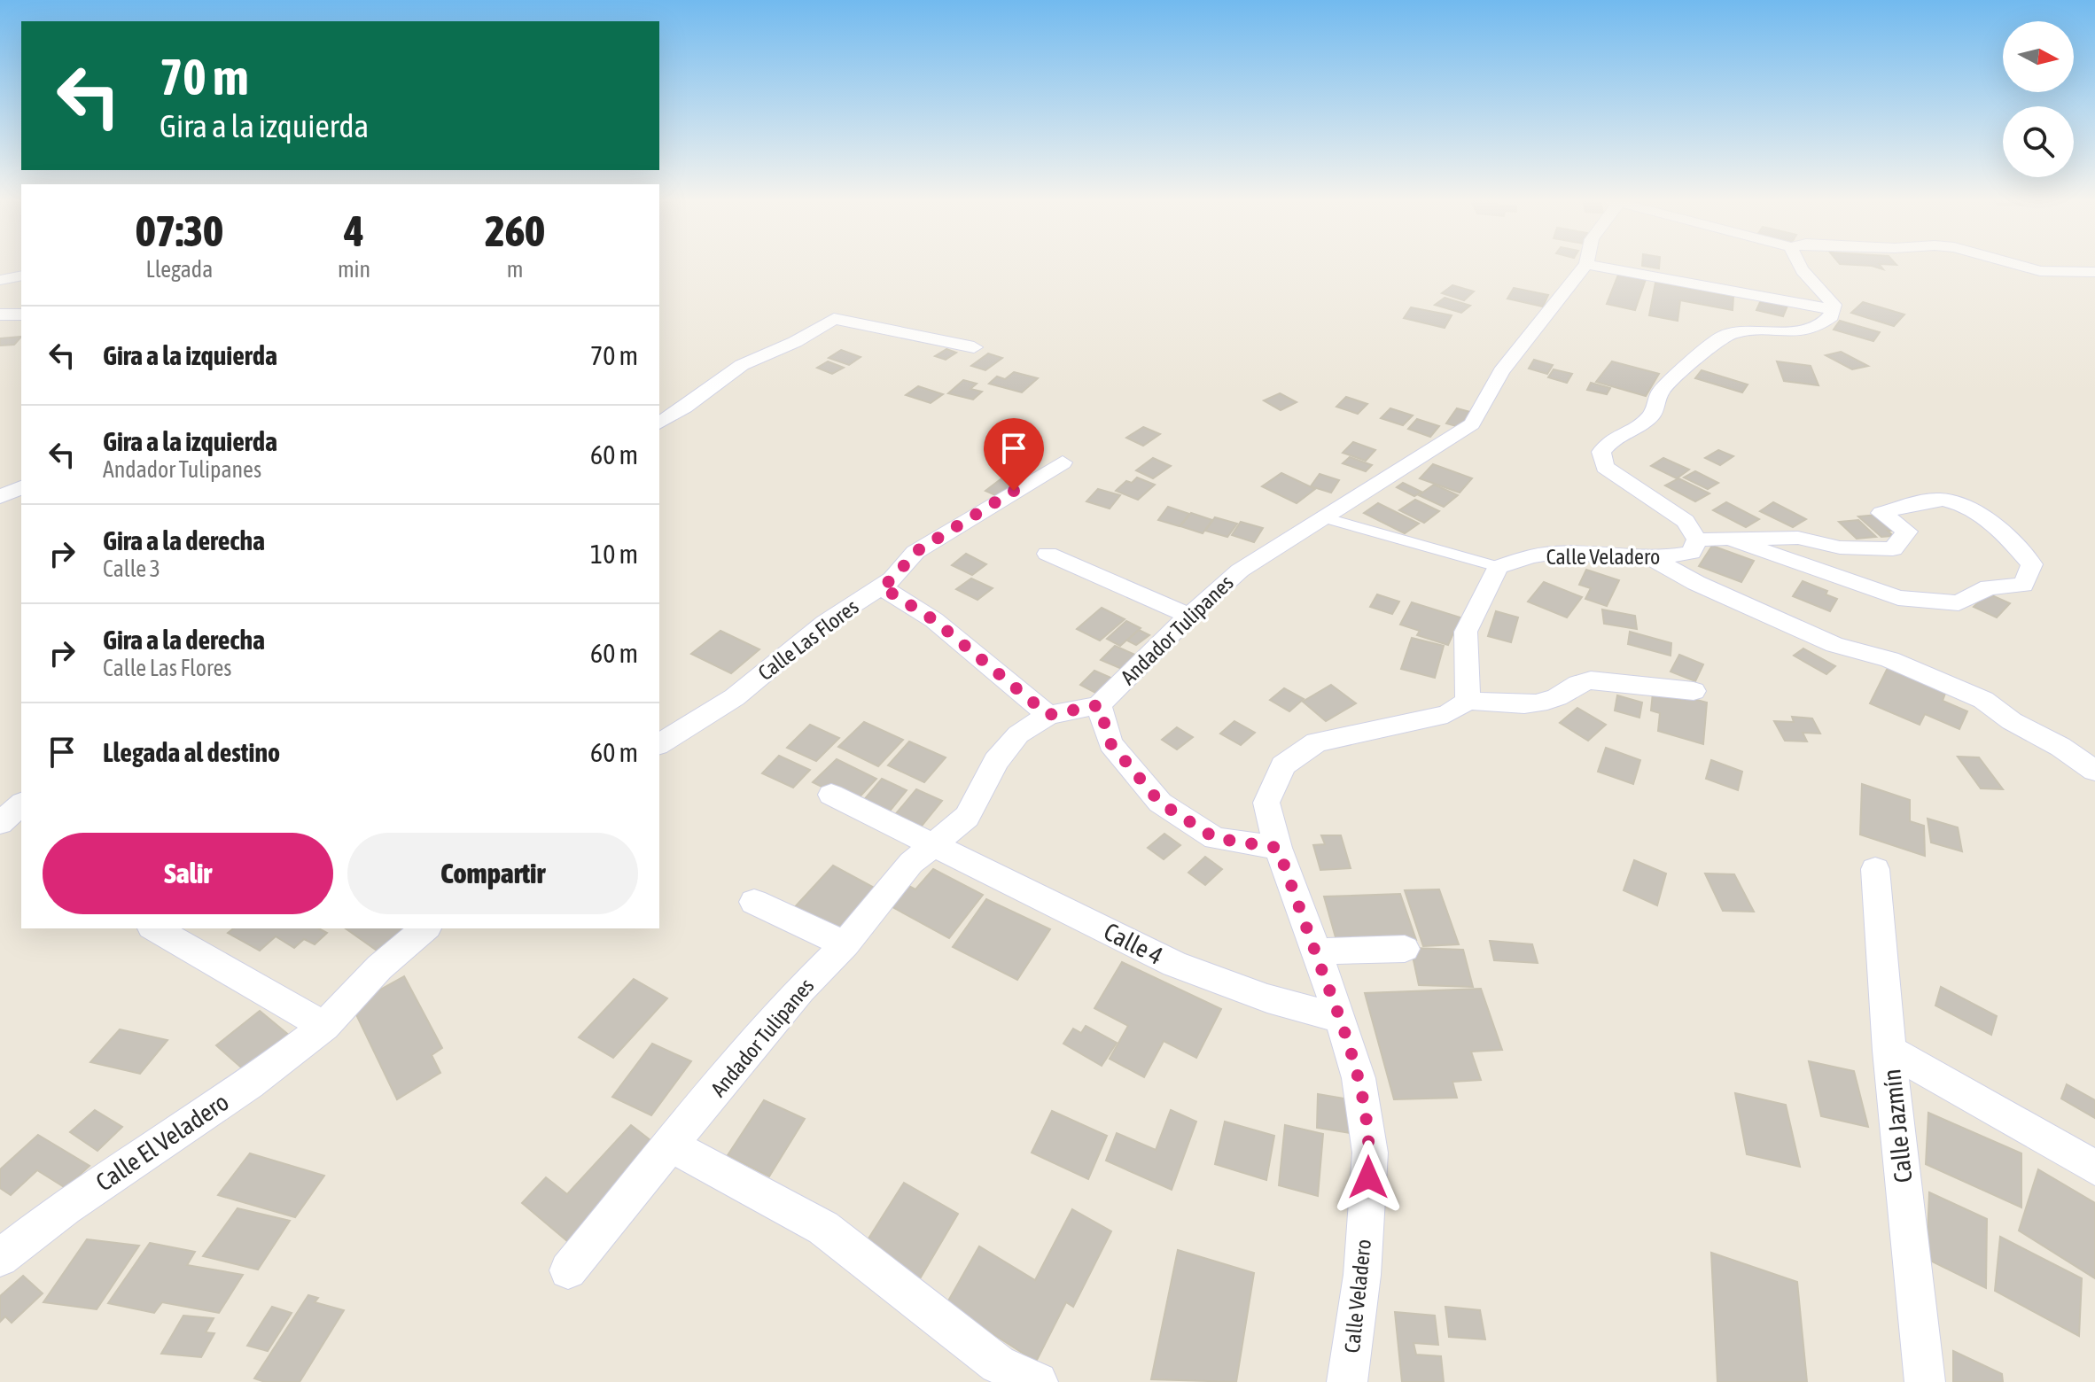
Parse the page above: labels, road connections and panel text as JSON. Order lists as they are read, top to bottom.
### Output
{
  "streets": {
    "street": [
      "Calle Veladero",
      "Andador Tulipanes",
      "Calle Las Flores",
      "Calle 4",
      "Calle Jazmín",
      "Calle El Veladero"
    ]
  },
  "crossings": [
    ["Calle Veladero", "Calle 4"],
    ["Andador Tulipanes", "Calle 4"]
  ],
  "north": "right",
  "page": {
    "turn": ["70 m", "Gira a la izquierda"],
    "eta": [
      "07:30",
      "Llegada",
      "4",
      "min",
      "260",
      "m"
    ],
    "list": [
      {
        "name": "Gira a la izquierda",
        "value": "70 m"
      },
      {
        "name": "Gira a la izquierda",
        "note": "Andador Tulipanes",
        "value": "60 m"
      },
      {
        "name": "Gira a la derecha",
        "note": "Calle 3",
        "value": "10 m"
      },
      {
        "name": "Gira a la derecha",
        "note": "Calle Las Flores",
        "value": "60 m"
      },
      {
        "name": "Llegada al destino",
        "value": "60 m"
      }
    ],
    "buttons": ["Salir", "Compartir"]
  }
}
